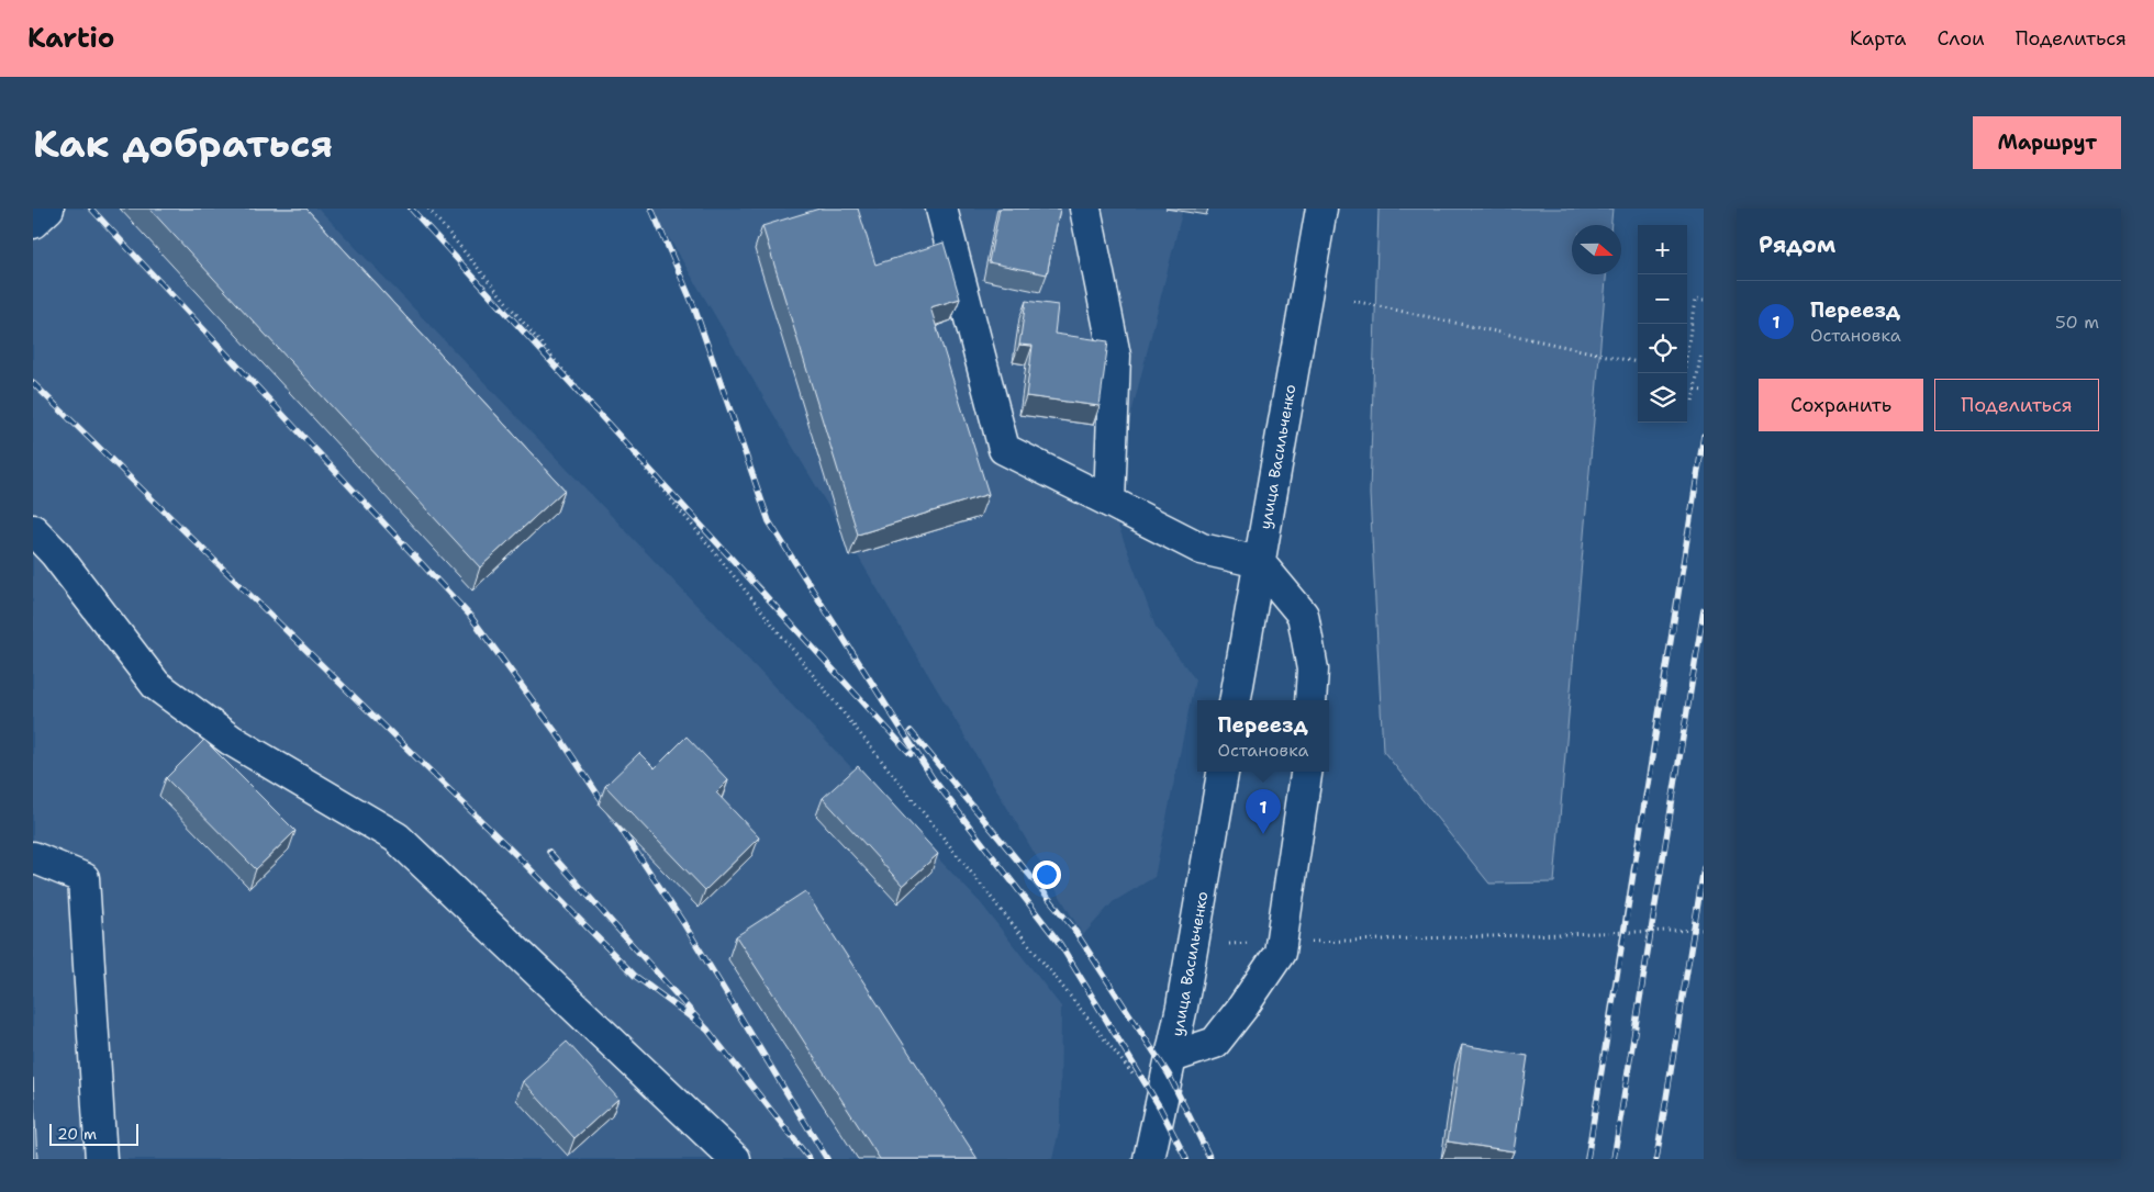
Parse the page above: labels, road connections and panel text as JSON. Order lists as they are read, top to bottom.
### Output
{
  "streets": {
    "main road": ["улица Васильченко"]
  },
  "scale_bar": "20 m",
  "north": "right",
  "page": {
    "header": "Kartio",
    "nav": ["Карта", "Слои", "Поделиться"],
    "buttons": [
      "Маршрут",
      ["Сохранить", "Поделиться"]
    ],
    "title": "Как добраться",
    "heading": "Рядом",
    "map_buttons": ["+", "−"],
    "list": [
      {
        "mark": "1",
        "name": "Переезд",
        "note": "Остановка",
        "value": "50 m"
      }
    ],
    "popup": ["Переезд", "Остановка"],
    "pins": "1",
    "scale": "20 m"
  }
}
